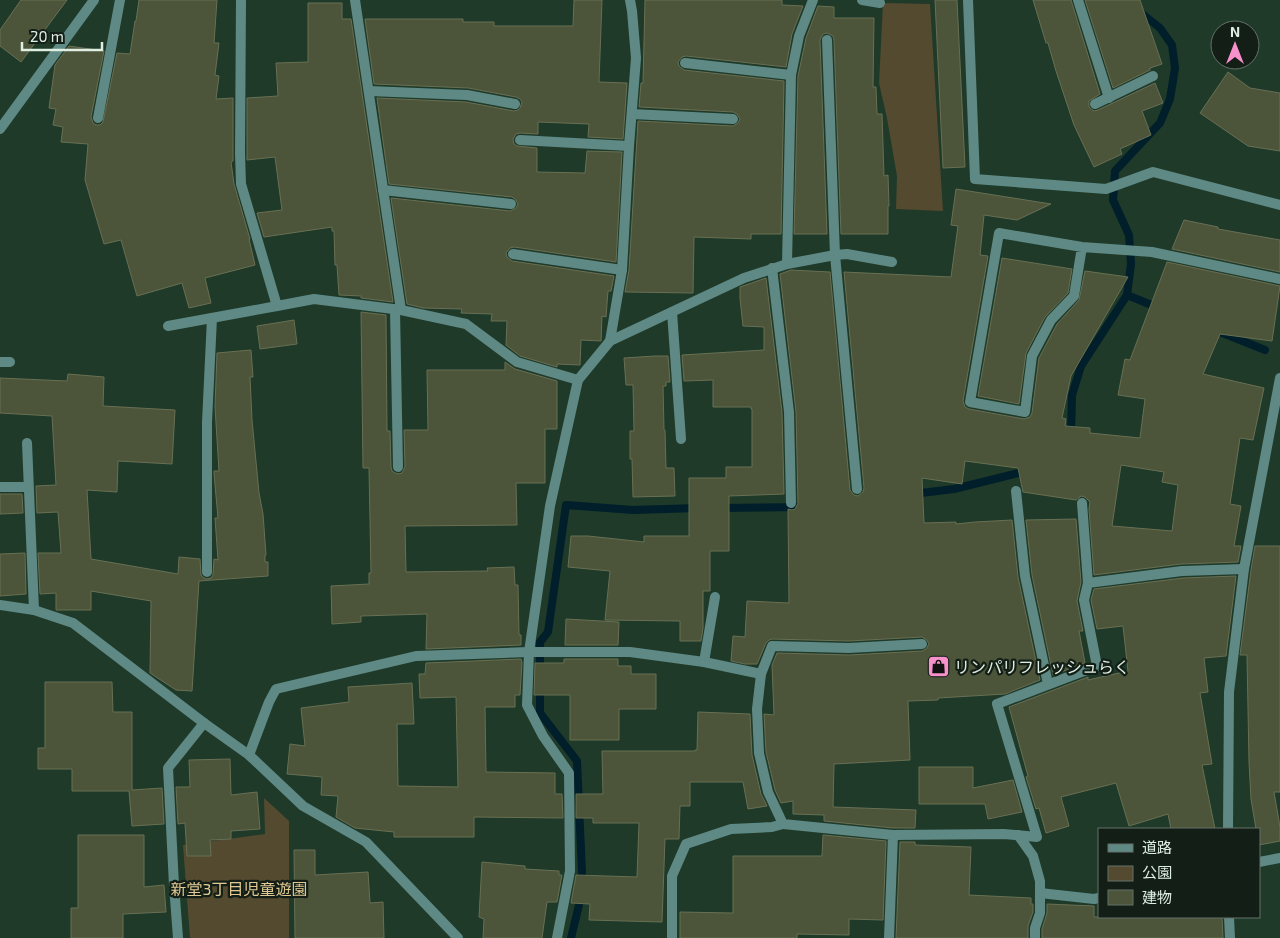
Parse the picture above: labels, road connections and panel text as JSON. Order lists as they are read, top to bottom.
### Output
{
  "parks": ["新堂3丁目児童遊園"],
  "places": {
    "shop": ["リンパリフレッシュらく"]
  },
  "legend": ["道路", "公園", "建物"],
  "scale_bar": "20 m",
  "north": "top"
}
